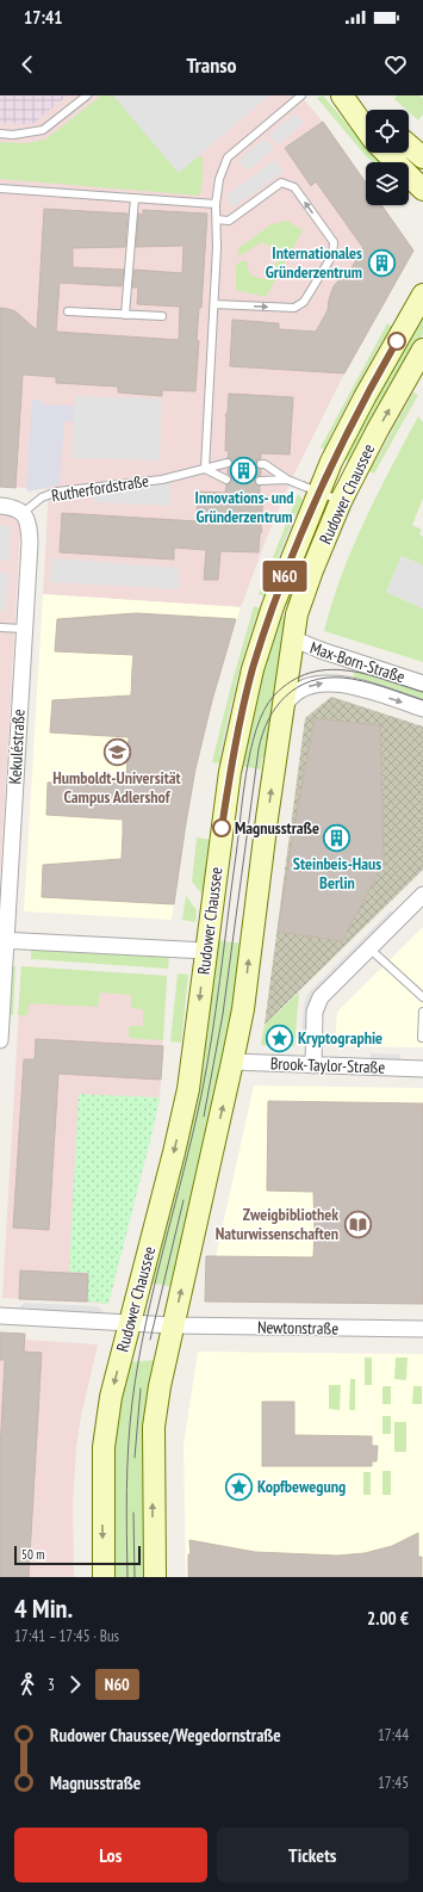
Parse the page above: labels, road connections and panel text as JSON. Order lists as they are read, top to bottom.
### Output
{
  "streets": {
    "main road": ["Rudower Chaussee"],
    "street": [
      "Max-Born-Straße",
      "Kekuléstraße",
      "Brook-Taylor-Straße",
      "Newtonstraße"
    ],
    "lane": ["Rutherfordstraße"]
  },
  "crossings": [
    ["Rutherfordstraße", "Kekuléstraße"],
    ["Rudower Chaussee", "Max-Born-Straße"],
    ["Rudower Chaussee", "Brook-Taylor-Straße"],
    ["Rudower Chaussee", "Newtonstraße"]
  ],
  "places": {
    "building": ["Internationales Gründerzentrum", "Innovations- und Gründerzentrum", "Steinbeis-Haus Berlin"],
    "school or university": ["Humboldt-Universität Campus Adlershof"],
    "other": ["Magnusstraße"],
    "place": ["Kryptographie", "Kopfbewegung"],
    "library": ["Zweigbibliothek Naturwissenschaften"]
  },
  "lines": ["bus line N60"],
  "scale_bar": "50 m",
  "page": {
    "status": "17:41",
    "header": "Transo",
    "on_map": "N60",
    "scale": "50 m",
    "heading": ["4 Min.", "17:41 – 17:45 · Bus", "2.00 €"],
    "legs": ["3", "N60"],
    "list": [
      {
        "name": "Rudower Chaussee/Wegedornstraße",
        "value": "17:44"
      },
      {
        "name": "Magnusstraße",
        "value": "17:45"
      }
    ],
    "buttons": ["Los", "Tickets"]
  }
}
